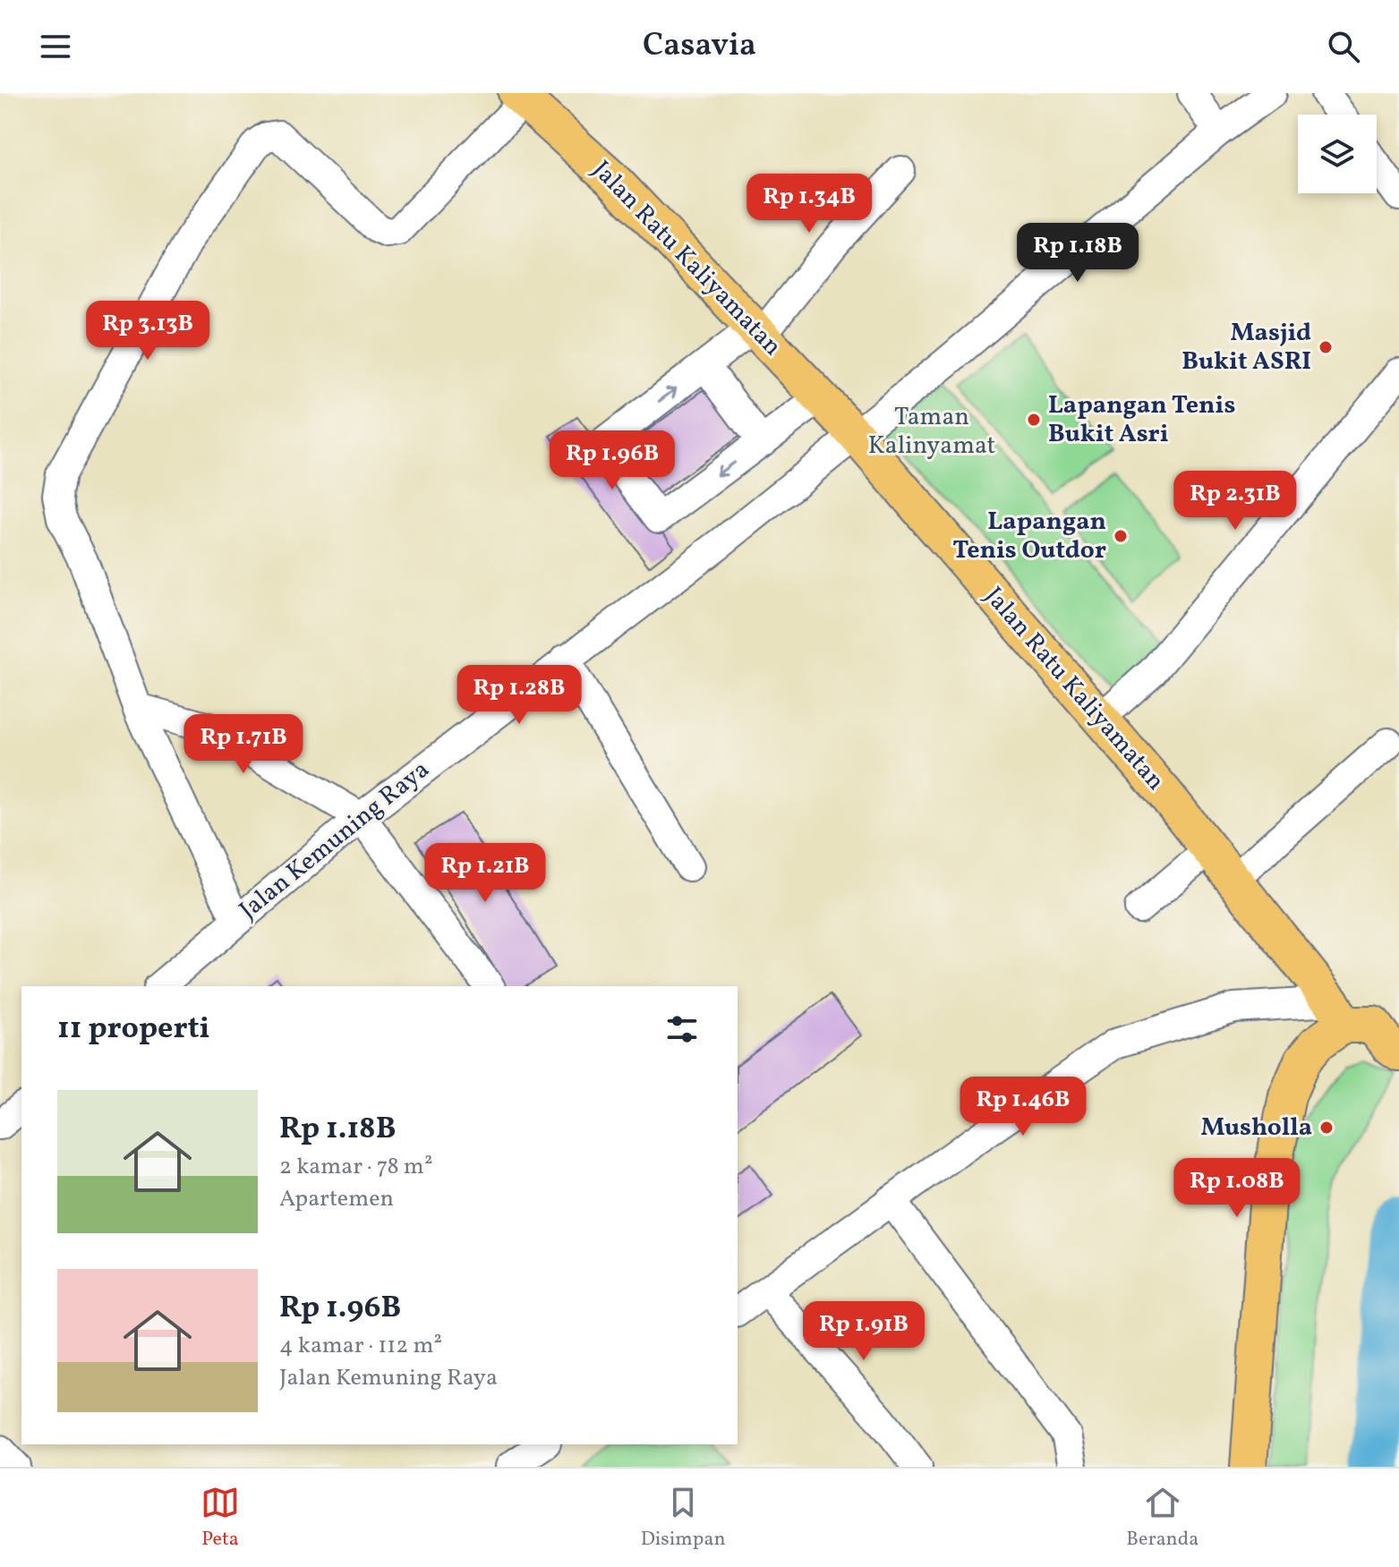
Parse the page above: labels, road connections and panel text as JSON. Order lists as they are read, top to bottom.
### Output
{
  "streets": {
    "main road": ["Jalan Ratu Kaliyamatan"],
    "street": ["Jalan Kemuning Raya"]
  },
  "crossings": [
    ["Jalan Ratu Kaliyamatan", "Jalan Kemuning Raya"]
  ],
  "parks": ["Taman Kalinyamat"],
  "places": [
    "Masjid Bukit ASRI",
    "Lapangan Tenis Bukit Asri",
    "Lapangan Tenis Outdor",
    "Musholla"
  ],
  "page": {
    "header": "Casavia",
    "price": [
      "Rp 1.34B",
      "Rp 1.18B",
      "Rp 3.13B",
      "Rp 1.96B",
      "Rp 2.31B",
      "Rp 1.28B",
      "Rp 1.71B",
      "Rp 1.21B",
      "Rp 1.46B",
      "Rp 1.08B",
      "Rp 1.91B"
    ],
    "heading": "11 properti",
    "list": [
      {
        "name": "Rp 1.18B",
        "note": "2 kamar · 78 m² · Apartemen"
      },
      {
        "name": "Rp 1.96B",
        "note": "4 kamar · 112 m² · Jalan Kemuning Raya"
      }
    ],
    "tabs": ["Peta", "Disimpan", "Beranda"]
  }
}
